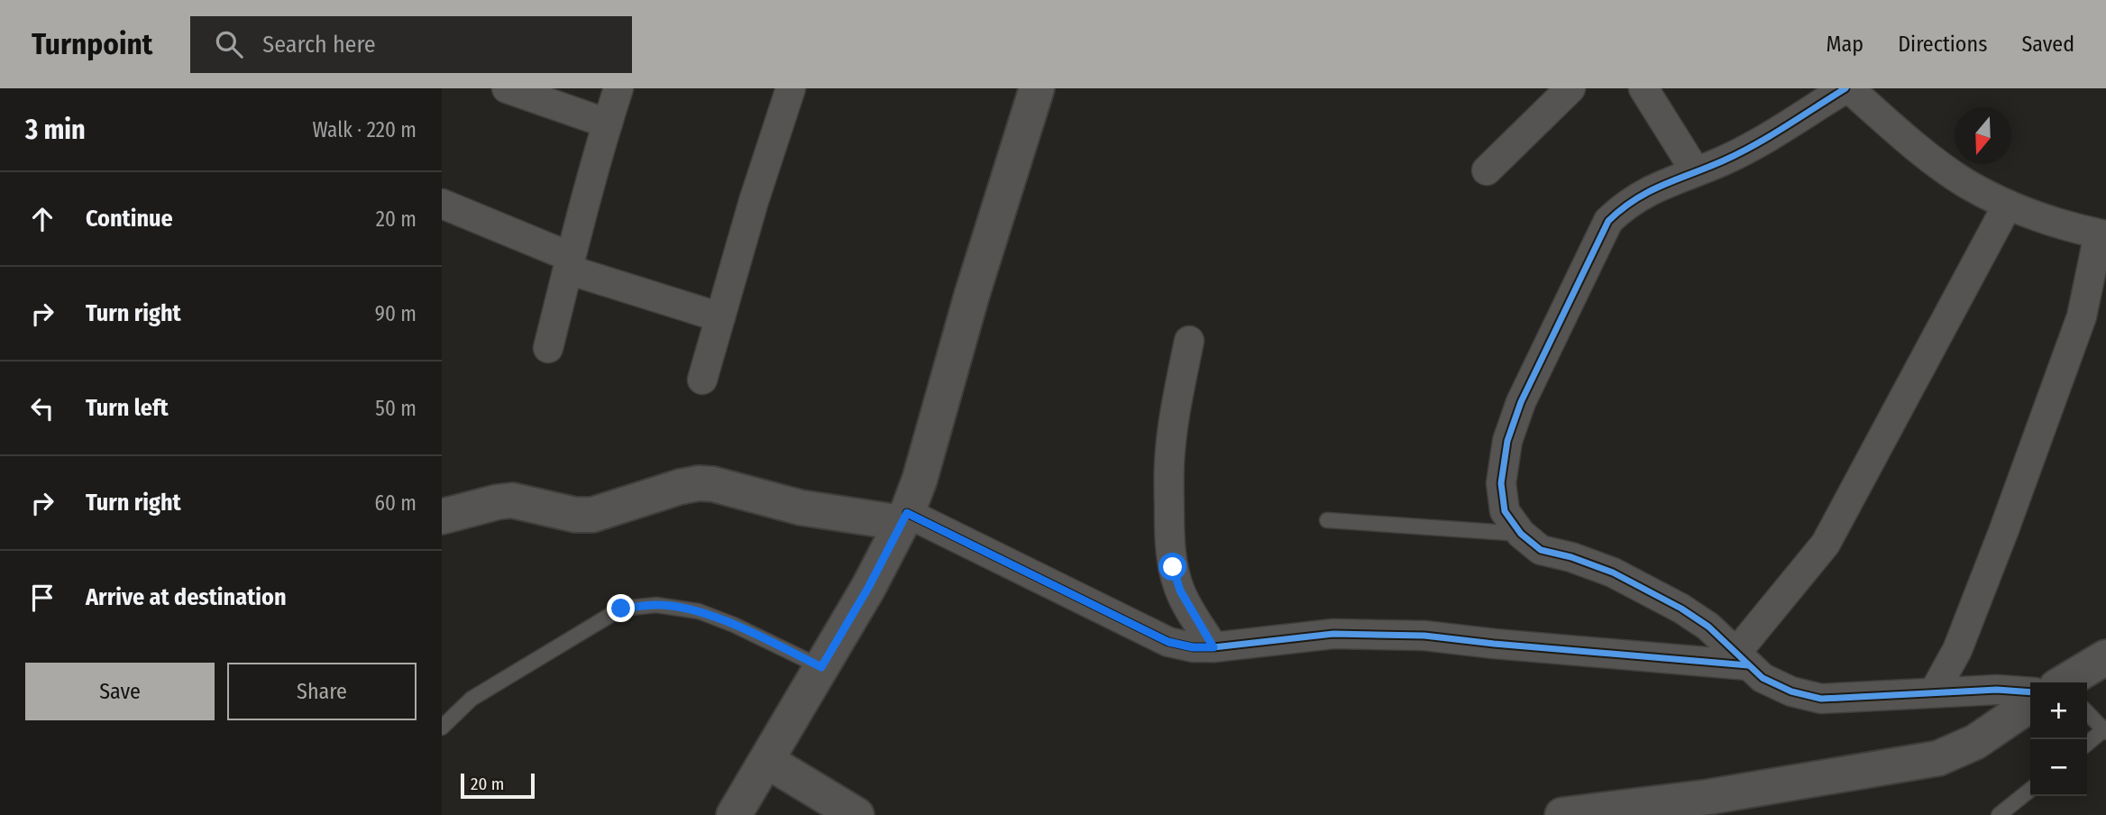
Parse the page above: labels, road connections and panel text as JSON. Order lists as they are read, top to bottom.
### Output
{
  "scale_bar": "20 m",
  "north": "bottom",
  "page": {
    "header": "Turnpoint",
    "search": "Search here",
    "nav": ["Map", "Directions", "Saved"],
    "heading": ["3 min", "Walk · 220 m"],
    "list": [
      ["Continue", "20 m"],
      ["Turn right", "90 m"],
      ["Turn left", "50 m"],
      ["Turn right", "60 m"],
      "Arrive at destination"
    ],
    "buttons": ["Save", "Share"],
    "map_buttons": ["+", "−"],
    "scale": "20 m"
  }
}
